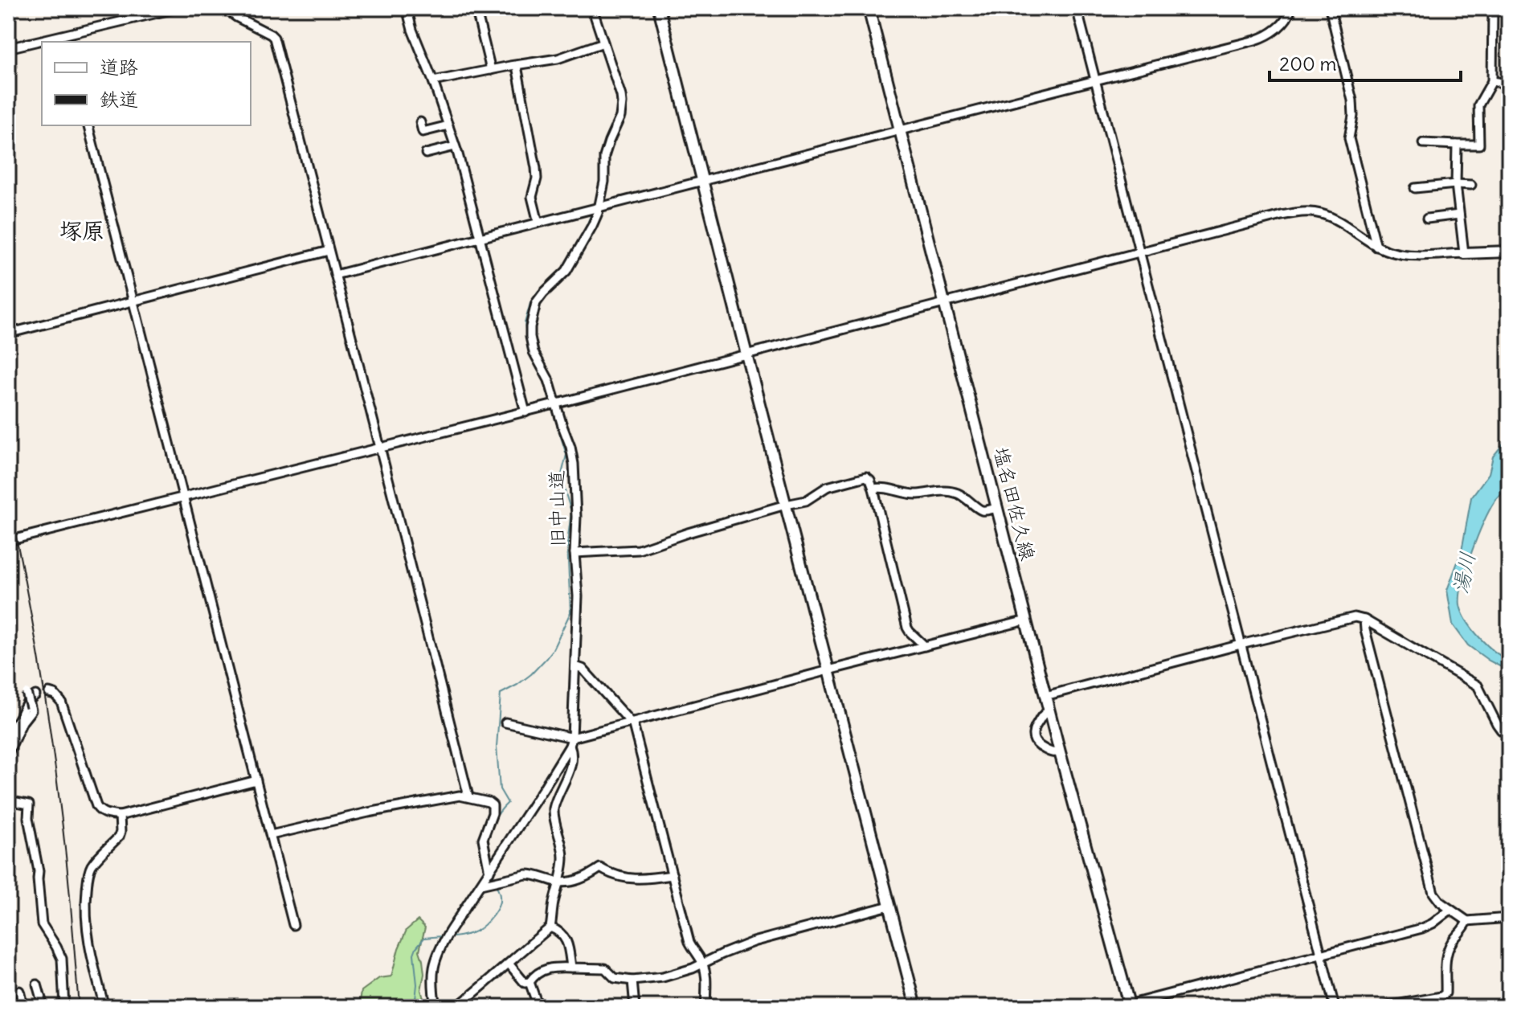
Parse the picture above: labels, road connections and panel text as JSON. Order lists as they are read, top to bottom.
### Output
{
  "streets": {
    "street": ["塩名田佐久線", "旧中山道"]
  },
  "districts": ["塚原"],
  "water": ["湯川"],
  "legend": ["道路", "鉄道"],
  "scale_bar": "200 m"
}
